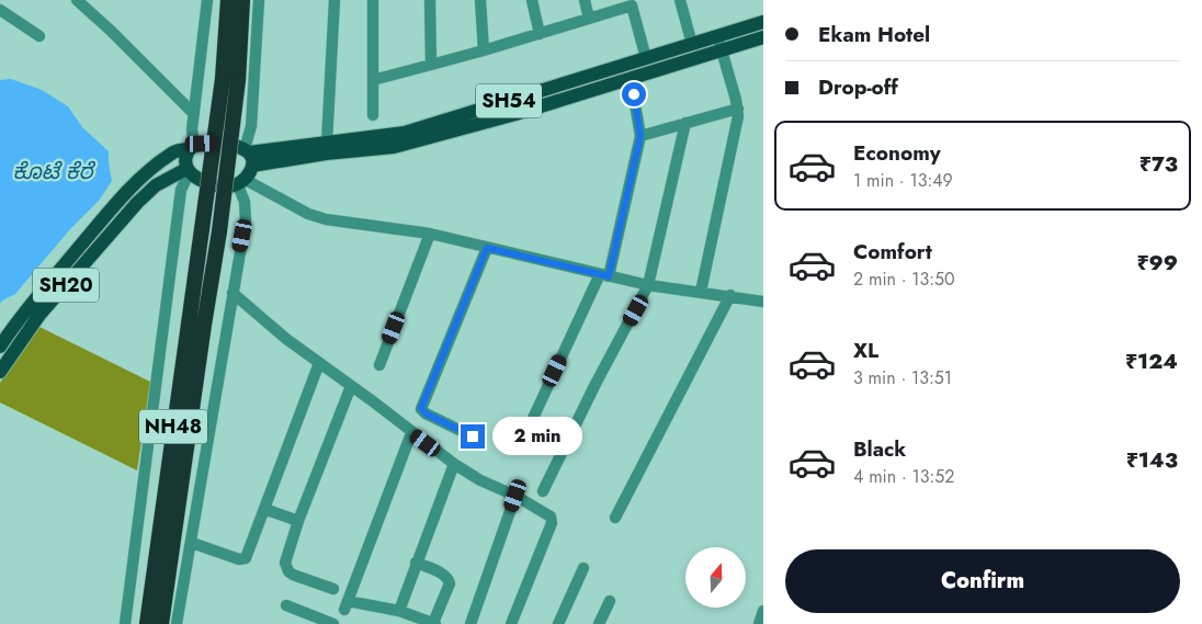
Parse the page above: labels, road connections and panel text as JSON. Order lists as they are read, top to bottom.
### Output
{
  "streets": {
    "highway": ["NH48"],
    "main road": ["SH54", "SH20"]
  },
  "crossings": [
    ["SH54", "SH20"]
  ],
  "water": ["ಕೊಟೆ ಕೆರೆ"],
  "north": "top",
  "page": {
    "banner": ["Ekam Hotel", "Drop-off"],
    "list": [
      {
        "name": "Economy",
        "note": "1 min · 13:49",
        "value": "₹73"
      },
      {
        "name": "Comfort",
        "note": "2 min · 13:50",
        "value": "₹99"
      },
      {
        "name": "XL",
        "note": "3 min · 13:51",
        "value": "₹124"
      },
      {
        "name": "Black",
        "note": "4 min · 13:52",
        "value": "₹143"
      }
    ],
    "bubble": "2 min",
    "buttons": "Confirm"
  }
}
